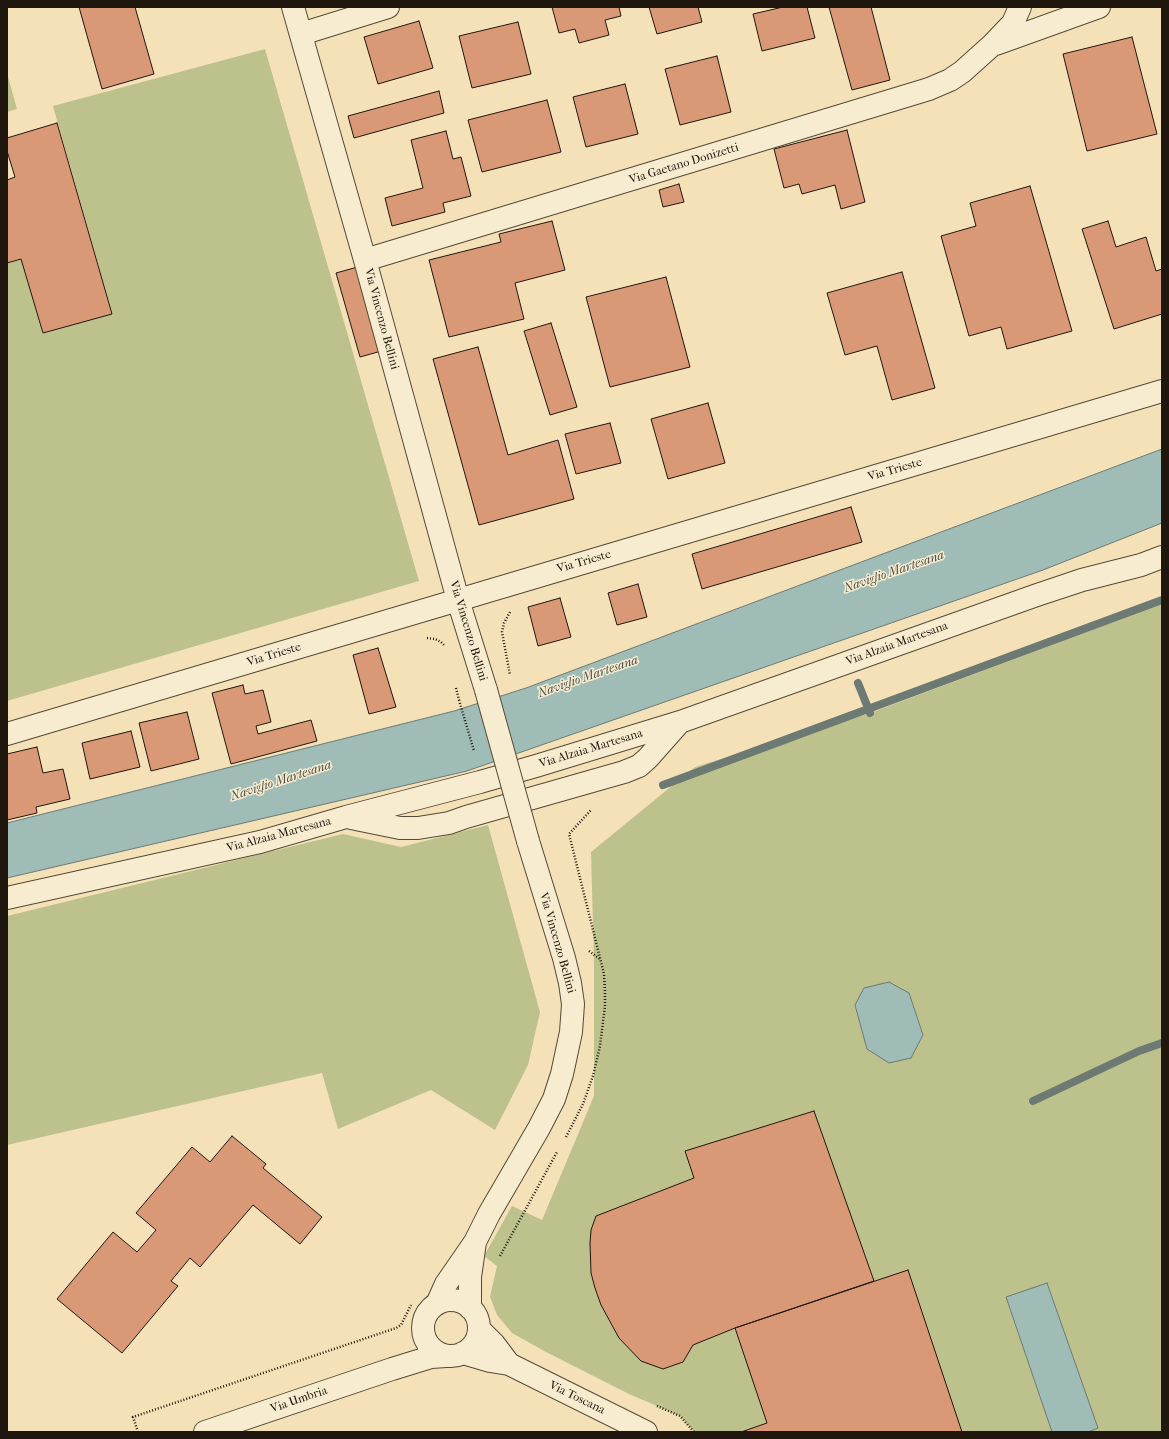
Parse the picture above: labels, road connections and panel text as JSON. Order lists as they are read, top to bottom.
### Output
{
  "streets": {
    "street": [
      "Via Gaetano Donizetti",
      "Via Vincenzo Bellini",
      "Via Trieste",
      "Via Alzaia Martesana",
      "Via Toscana",
      "Via Umbria"
    ]
  },
  "crossings": [
    ["Via Gaetano Donizetti", "Via Vincenzo Bellini"],
    ["Via Vincenzo Bellini", "Via Trieste"],
    ["Via Vincenzo Bellini", "Via Toscana"],
    ["Via Vincenzo Bellini", "Via Umbria"],
    ["Via Toscana", "Via Umbria"]
  ],
  "water": ["Naviglio Martesana"]
}
